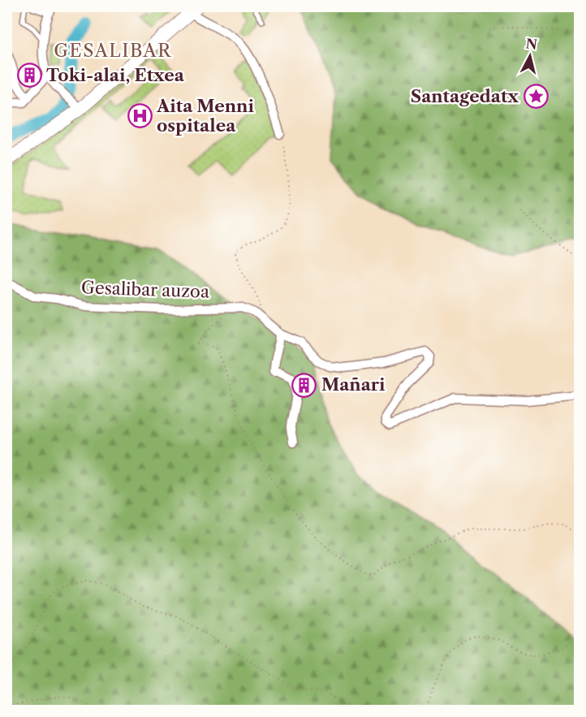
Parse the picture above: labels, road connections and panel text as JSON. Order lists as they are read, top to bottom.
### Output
{
  "streets": {
    "street": ["Gesalibar auzoa"]
  },
  "districts": ["GESALIBAR"],
  "places": {
    "building": ["Toki-alai, Etxea", "Mañari"],
    "place": ["Santagedatx"],
    "hospital": ["Aita Menni ospitalea"]
  },
  "north": "top"
}
